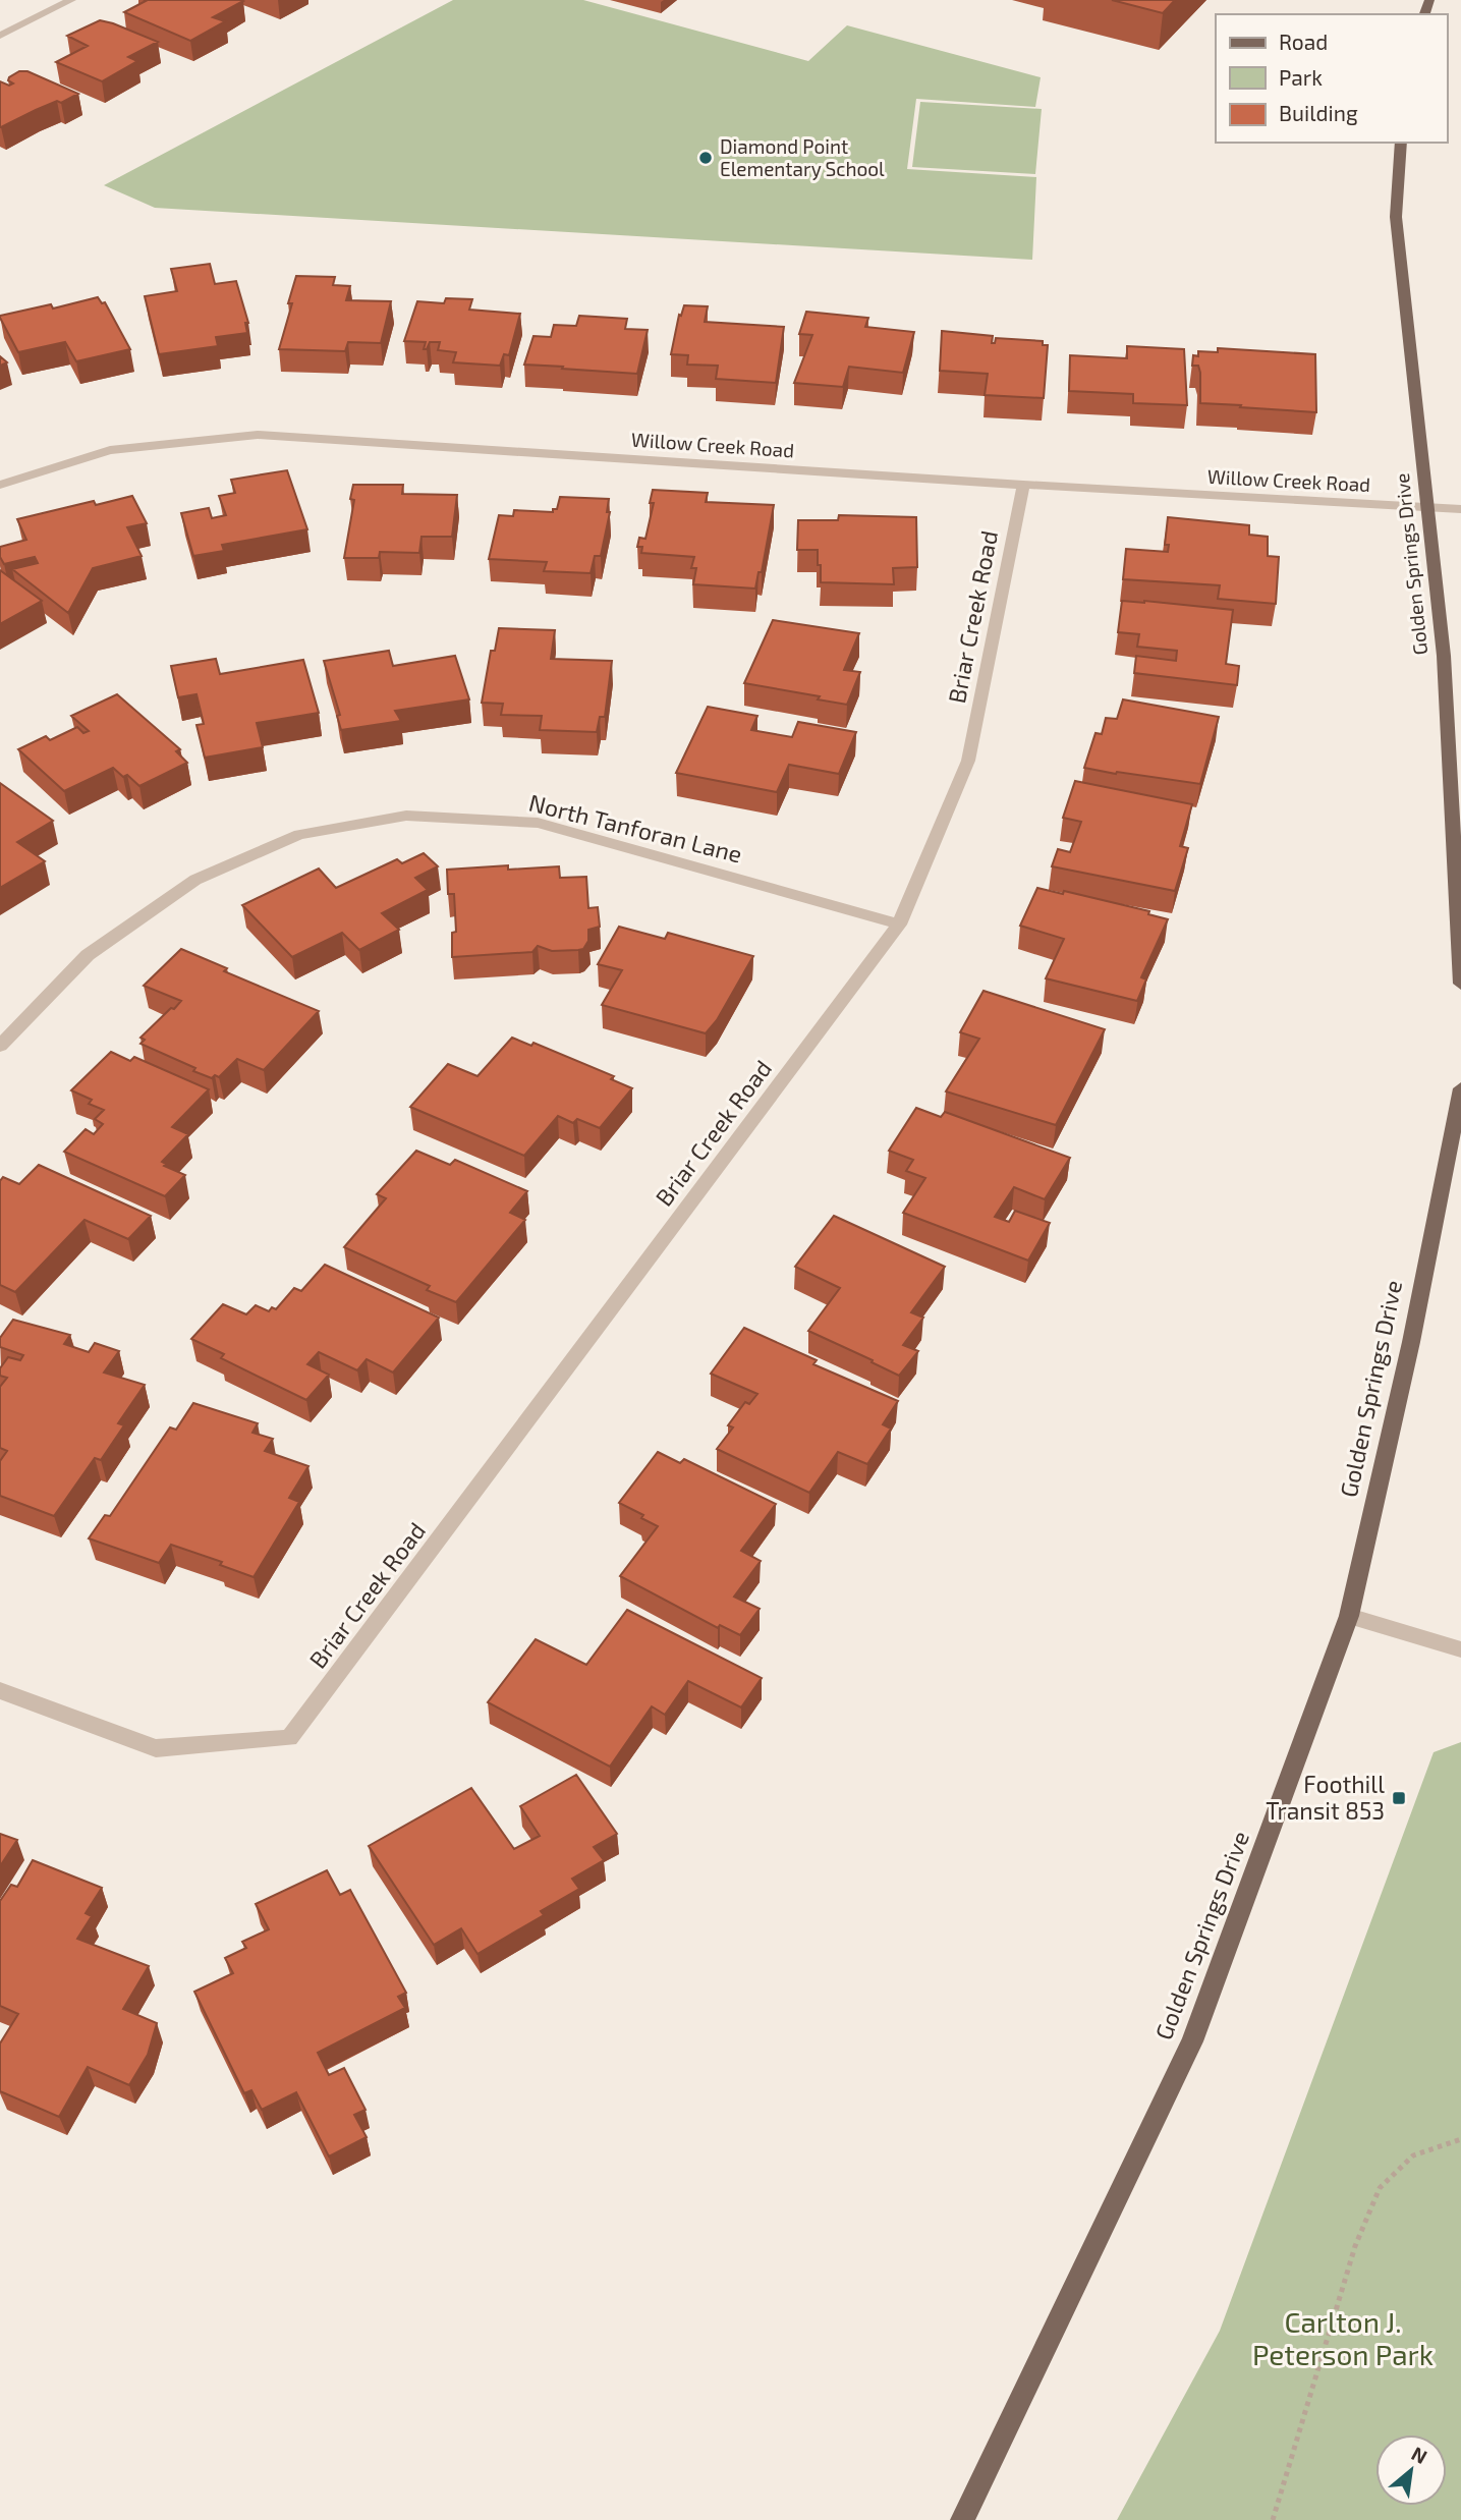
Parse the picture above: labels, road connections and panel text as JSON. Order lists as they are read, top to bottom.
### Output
{
  "streets": {
    "main road": ["Golden Springs Drive"],
    "street": ["Willow Creek Road", "Briar Creek Road", "North Tanforan Lane"]
  },
  "crossings": [
    ["Willow Creek Road", "Golden Springs Drive"],
    ["Willow Creek Road", "Briar Creek Road"],
    ["Briar Creek Road", "North Tanforan Lane"]
  ],
  "parks": ["Carlton J. Peterson Park"],
  "places": {
    "other": ["Diamond Point Elementary School"],
    "transit": ["Foothill Transit 853"]
  },
  "legend": ["Road", "Park", "Building"],
  "north": "top right"
}
